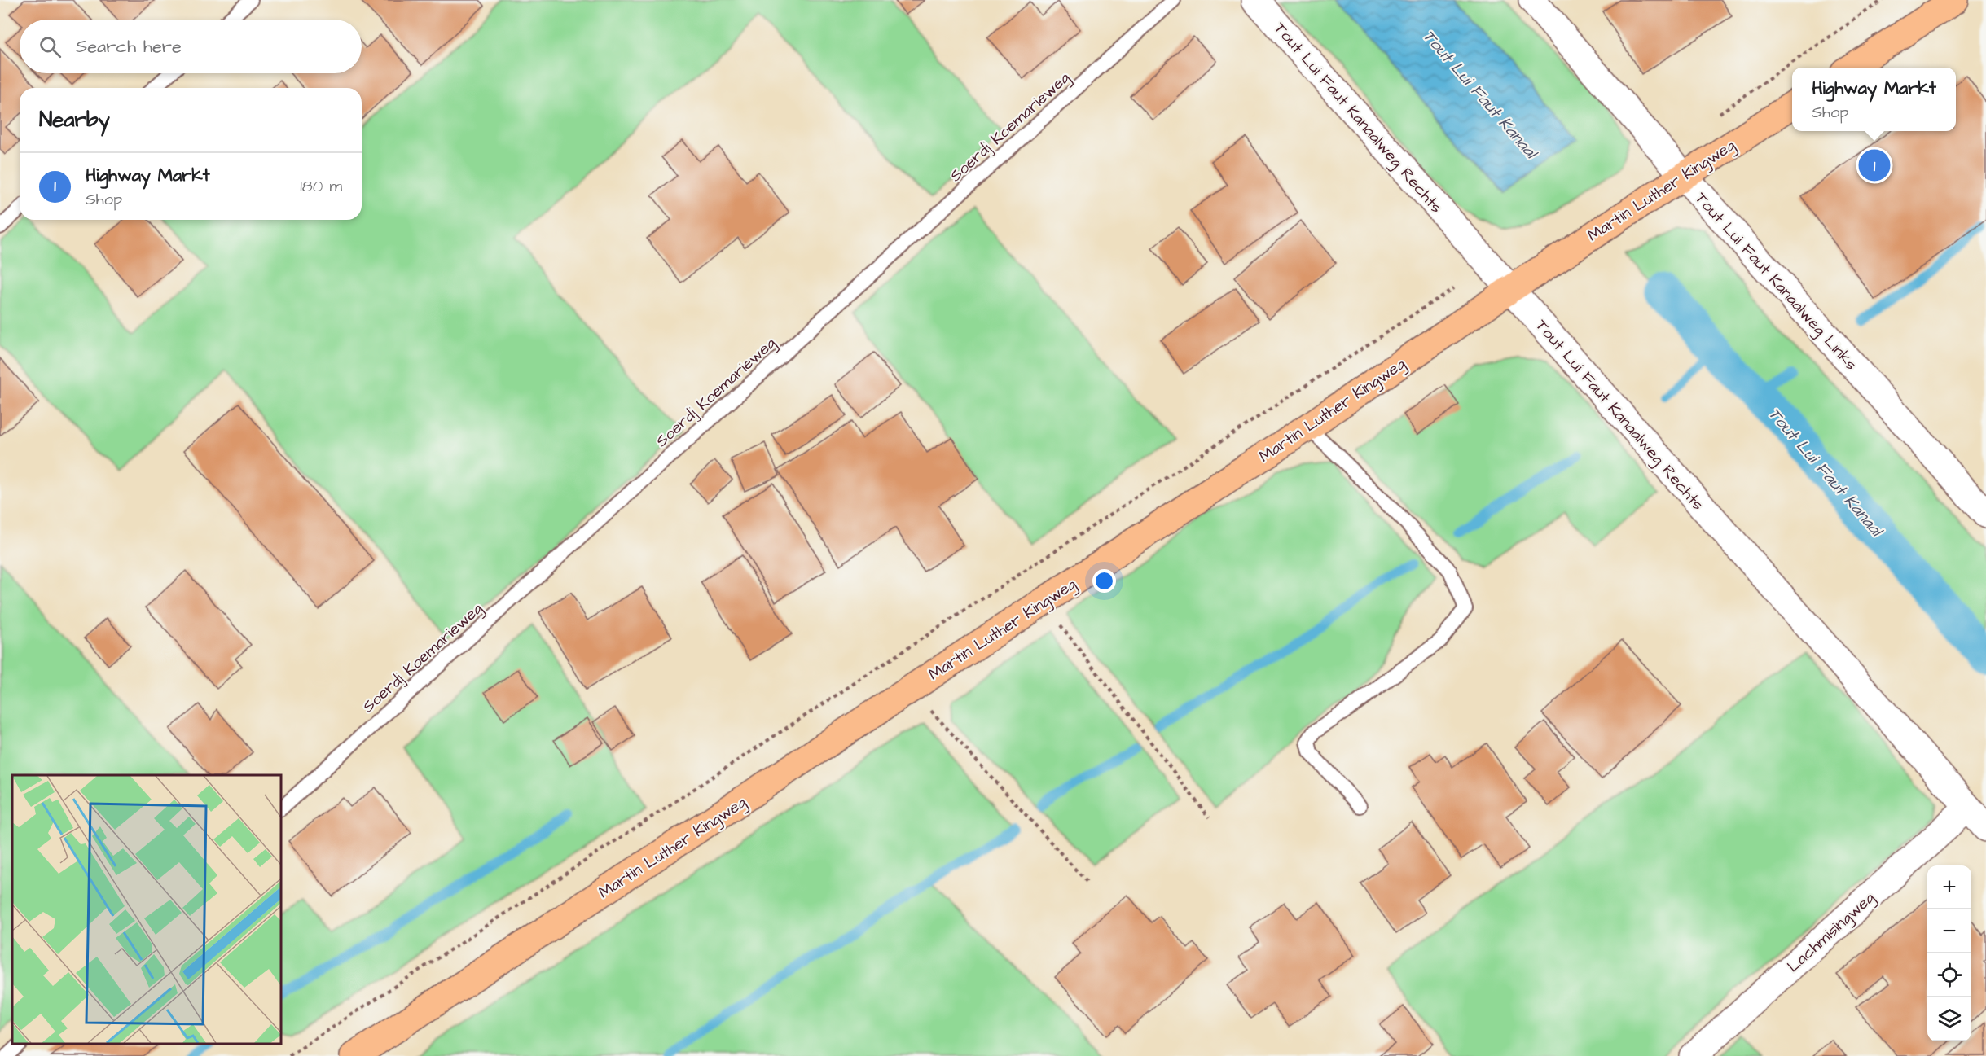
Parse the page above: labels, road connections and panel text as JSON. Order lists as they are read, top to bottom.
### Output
{
  "streets": {
    "main road": ["Martin Luther Kingweg"],
    "street": ["Tout Lui Faut Kanaalweg Rechts", "Tout Lui Faut Kanaalweg Links", "Lachmisingweg"],
    "lane": ["Soerdj Koemarieweg"]
  },
  "crossings": [
    ["Tout Lui Faut Kanaalweg Rechts", "Martin Luther Kingweg"],
    ["Tout Lui Faut Kanaalweg Rechts", "Lachmisingweg"],
    ["Martin Luther Kingweg", "Tout Lui Faut Kanaalweg Links"]
  ],
  "water": ["Tout Lui Faut Kanaal"],
  "page": {
    "search": "Search here",
    "popup": ["Highway Markt", "Shop"],
    "heading": "Nearby",
    "pins": "1",
    "list": [
      {
        "mark": "1",
        "name": "Highway Markt",
        "note": "Shop",
        "value": "180 m"
      }
    ],
    "map_buttons": ["+", "−"]
  }
}
